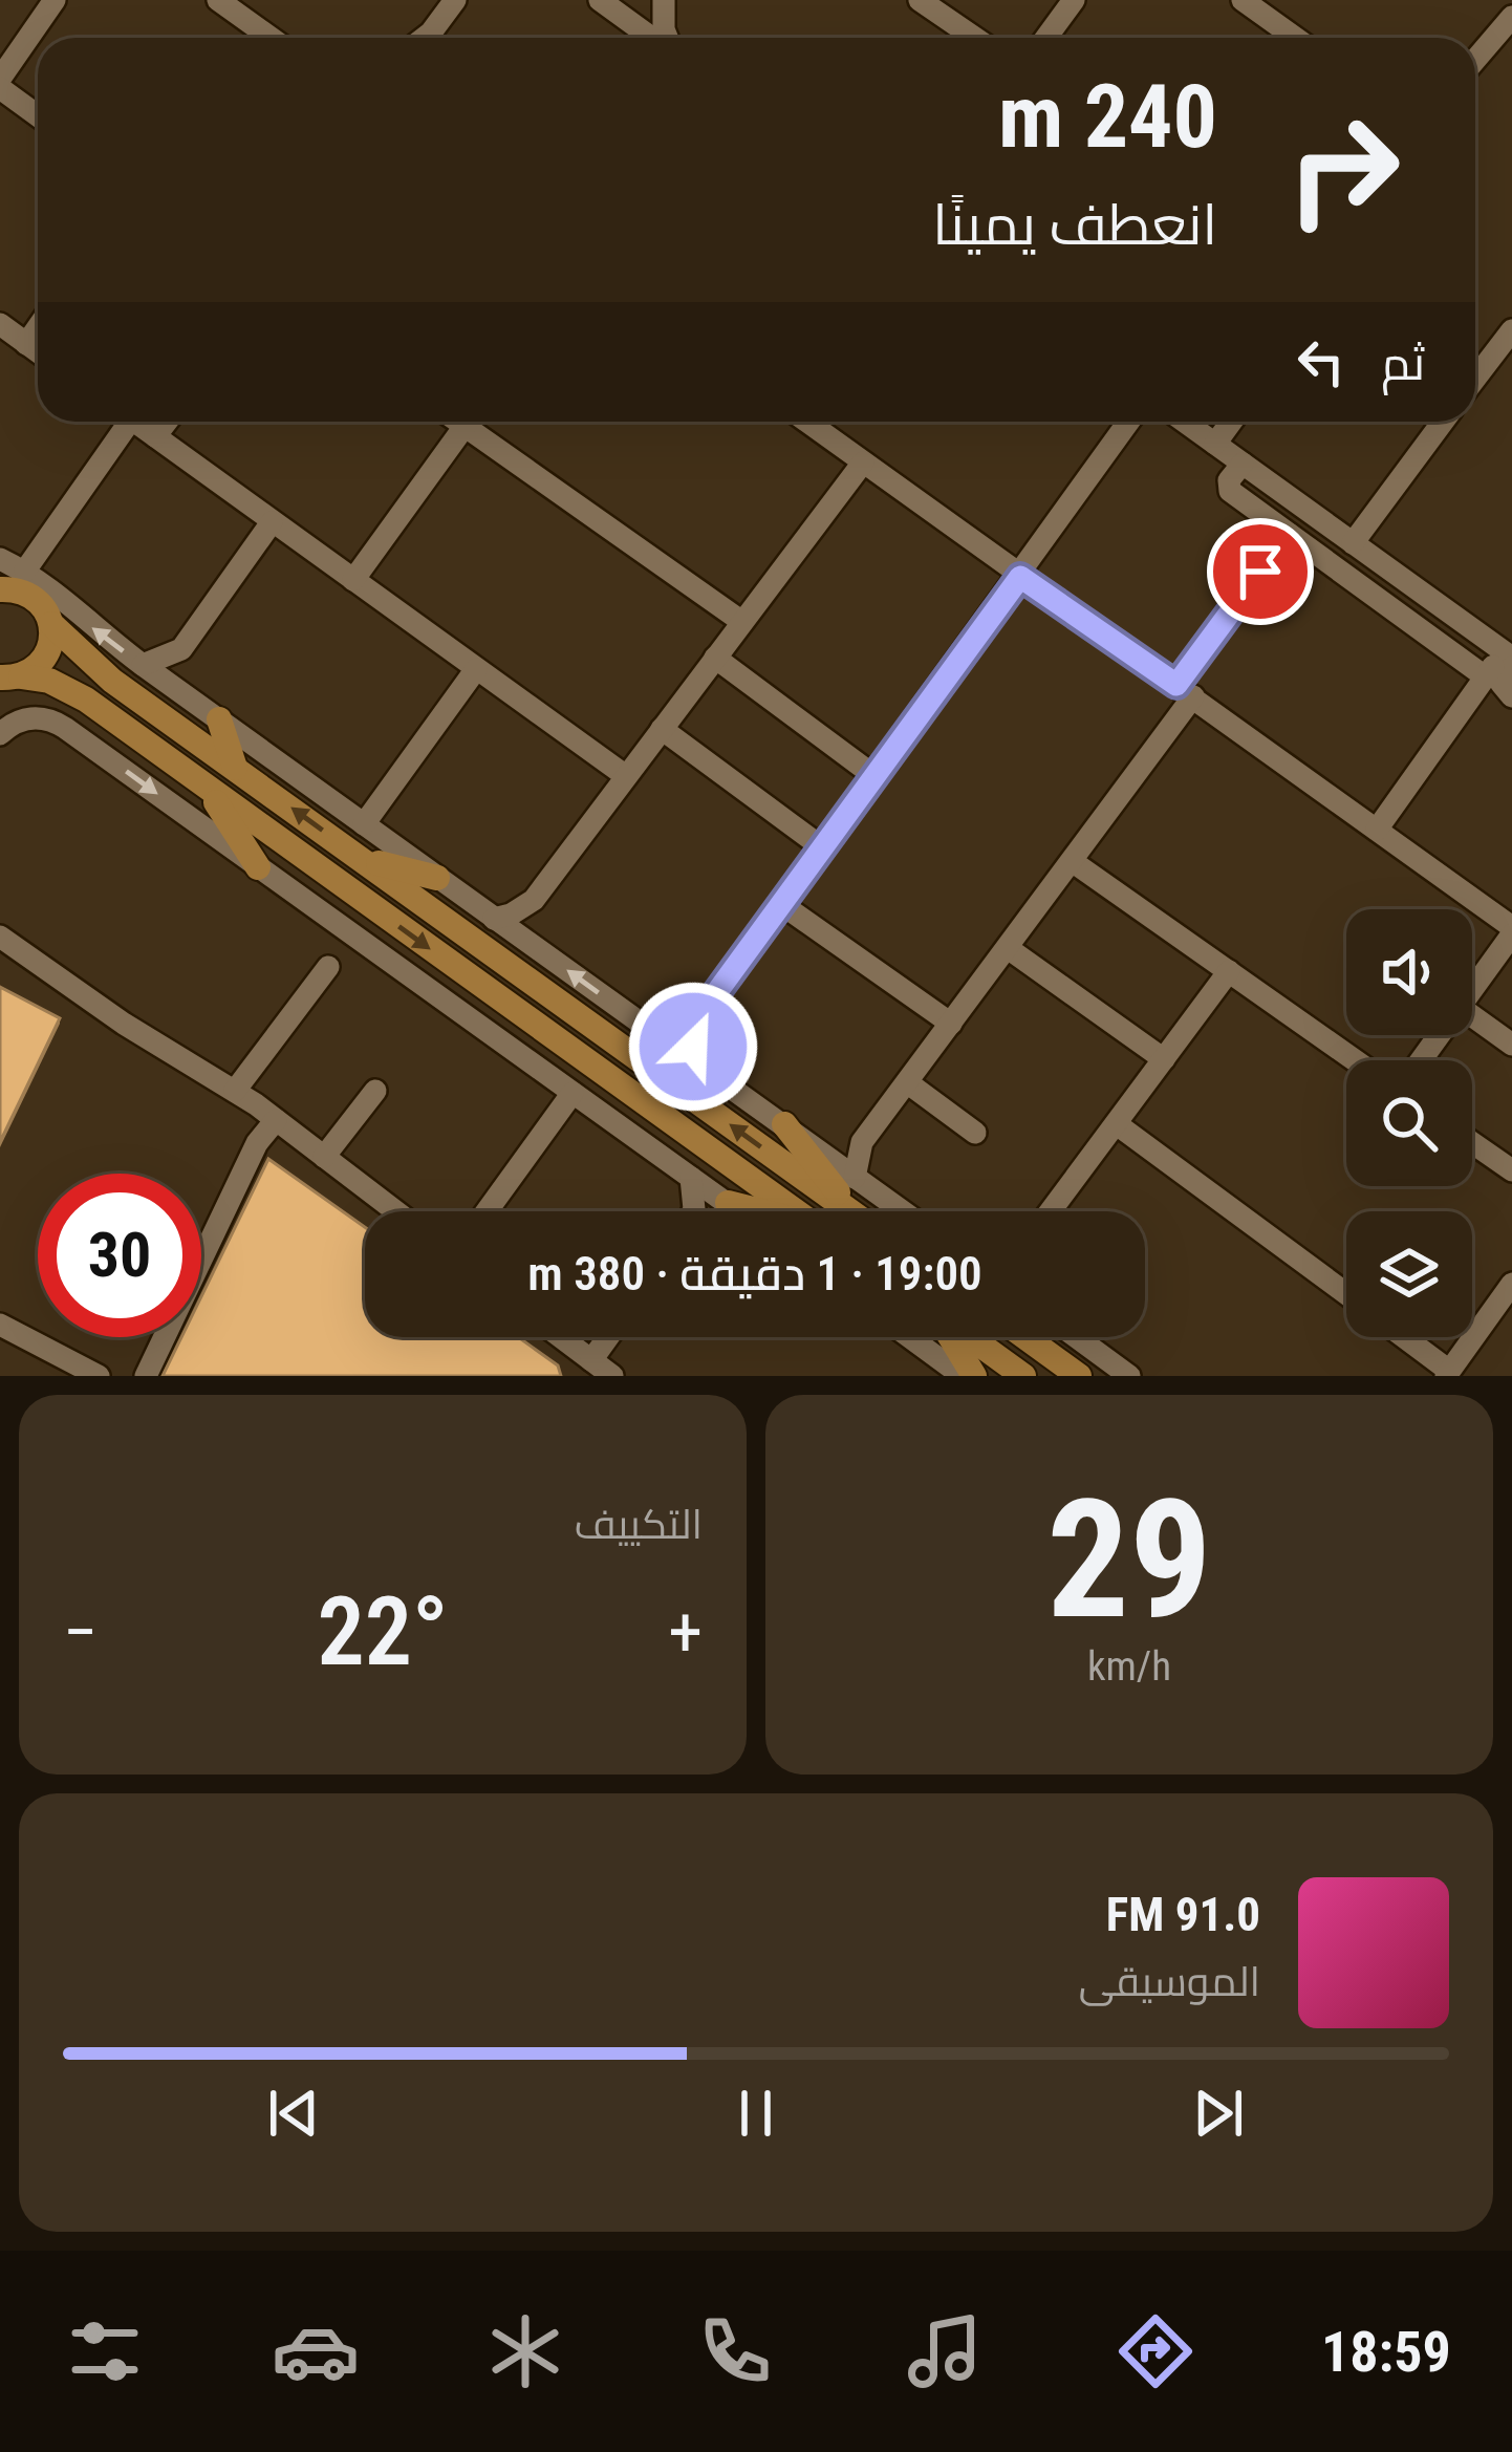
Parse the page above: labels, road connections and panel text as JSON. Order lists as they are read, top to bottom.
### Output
{
  "page": {
    "turn": ["240 m", "انعطف يمينًا"],
    "then": "ثم",
    "limit": "30",
    "trip": "19:00 · 1 دقيقة · 380 m",
    "tile": [
      ["29", "km/h"],
      "التكييف"
    ],
    "heat": ["−", "22°", "+"],
    "song": ["91.0 FM", "الموسيقى"],
    "tabs": "18:59"
  }
}
